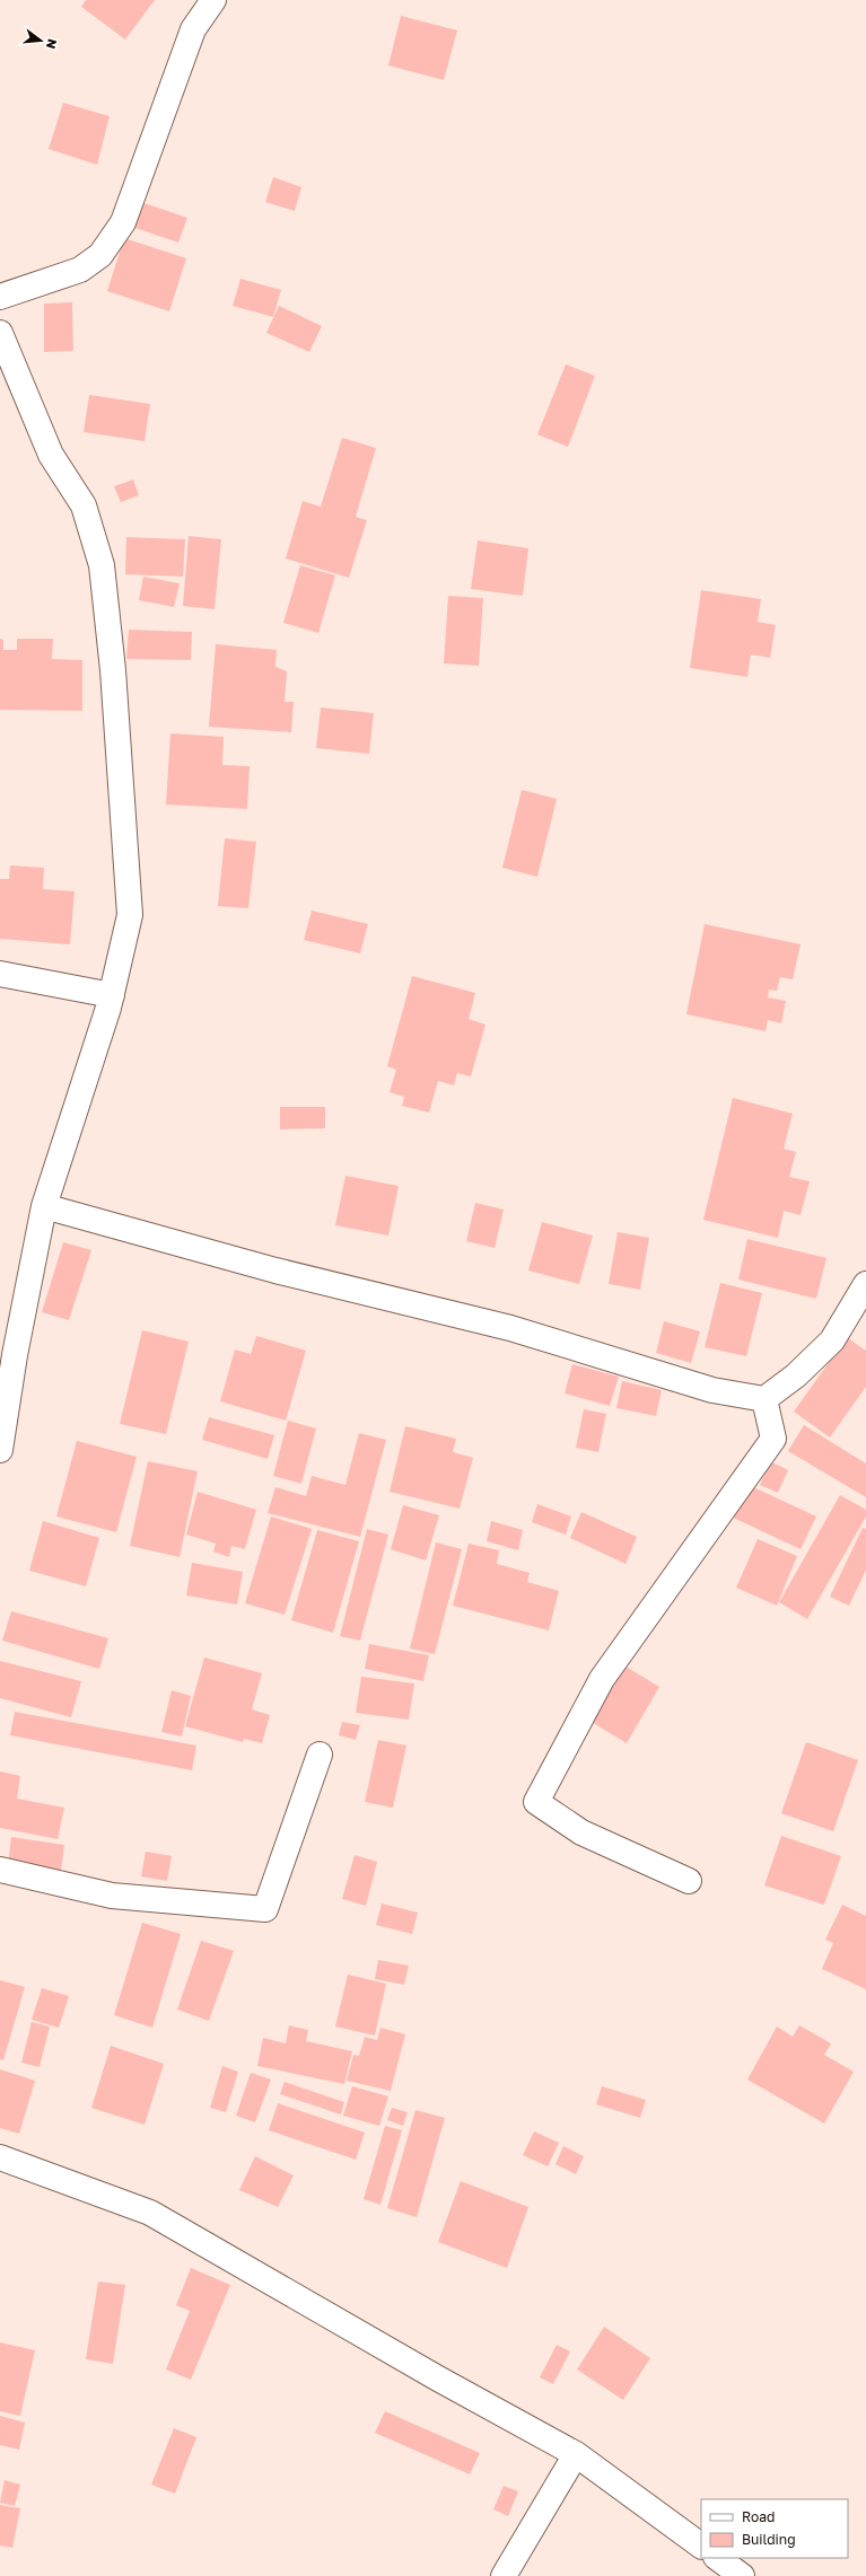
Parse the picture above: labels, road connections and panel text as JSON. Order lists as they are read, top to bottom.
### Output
{
  "legend": ["Road", "Building"],
  "north": "right"
}
